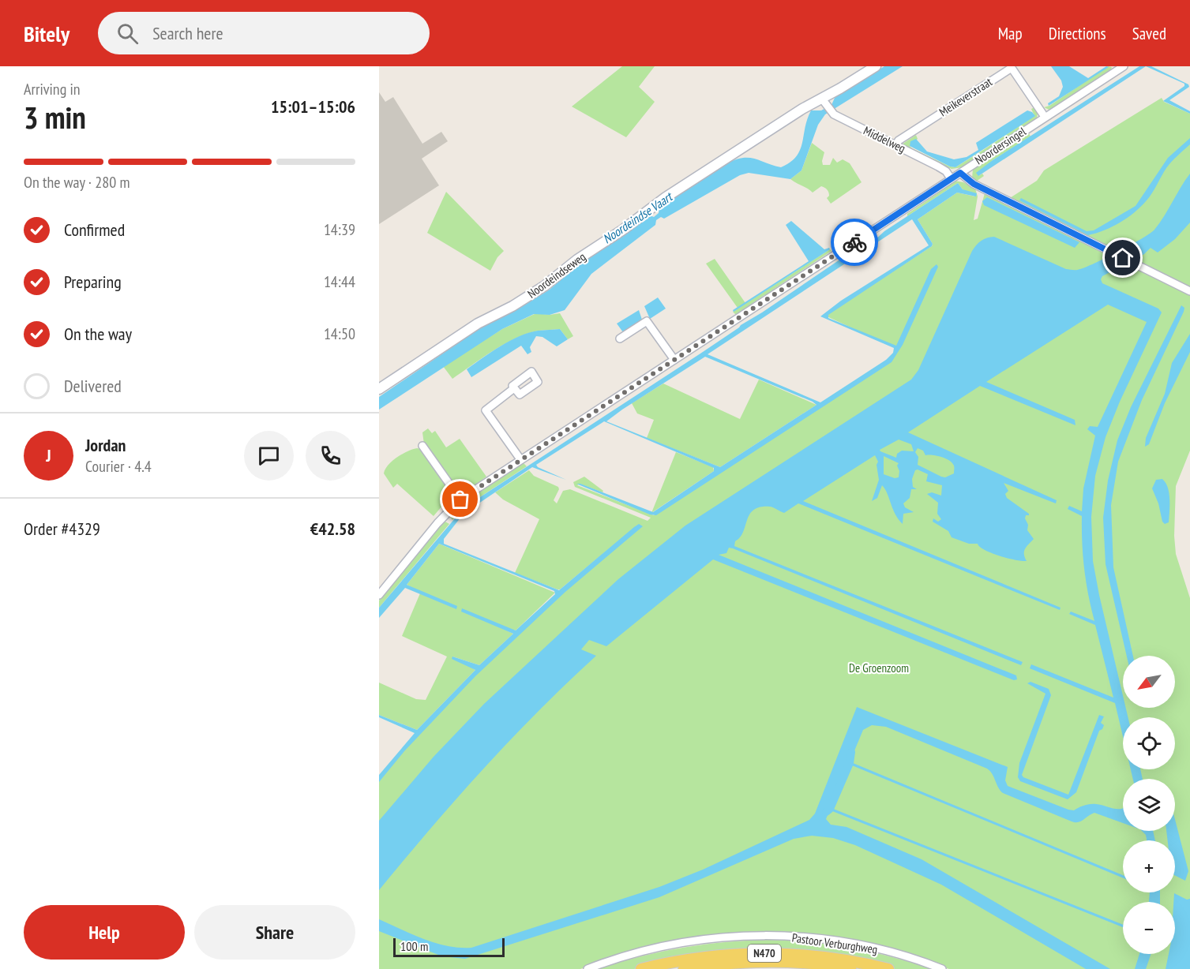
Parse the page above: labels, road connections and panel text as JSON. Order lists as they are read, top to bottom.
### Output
{
  "streets": {
    "main road": ["N470"],
    "street": [
      "Meikeverstraat",
      "Middelweg",
      "Noordersingel",
      "Noordeindseweg",
      "Pastoor Verburghweg"
    ]
  },
  "crossings": [
    ["Meikeverstraat", "Middelweg"],
    ["Meikeverstraat", "Noordersingel"],
    ["Middelweg", "Noordersingel"],
    ["Middelweg", "Noordeindseweg"]
  ],
  "water": ["Noordeindse Vaart"],
  "parks": ["De Groenzoom"],
  "scale_bar": "100 m",
  "north": "bottom left",
  "page": {
    "header": "Bitely",
    "search": "Search here",
    "nav": ["Map", "Directions", "Saved"],
    "heading": ["3 min", "Arriving in", "15:01–15:06"],
    "panel": [
      "Jordan",
      "Courier · 4.4",
      "Order #4329",
      "€42.58"
    ],
    "bar": "On the way · 280 m",
    "list": [
      ["Confirmed", "14:39"],
      ["Preparing", "14:44"],
      ["On the way", "14:50"],
      "Delivered"
    ],
    "round": "J",
    "map_buttons": ["+", "−"],
    "buttons": ["Help", "Share"],
    "scale": "100 m"
  }
}
